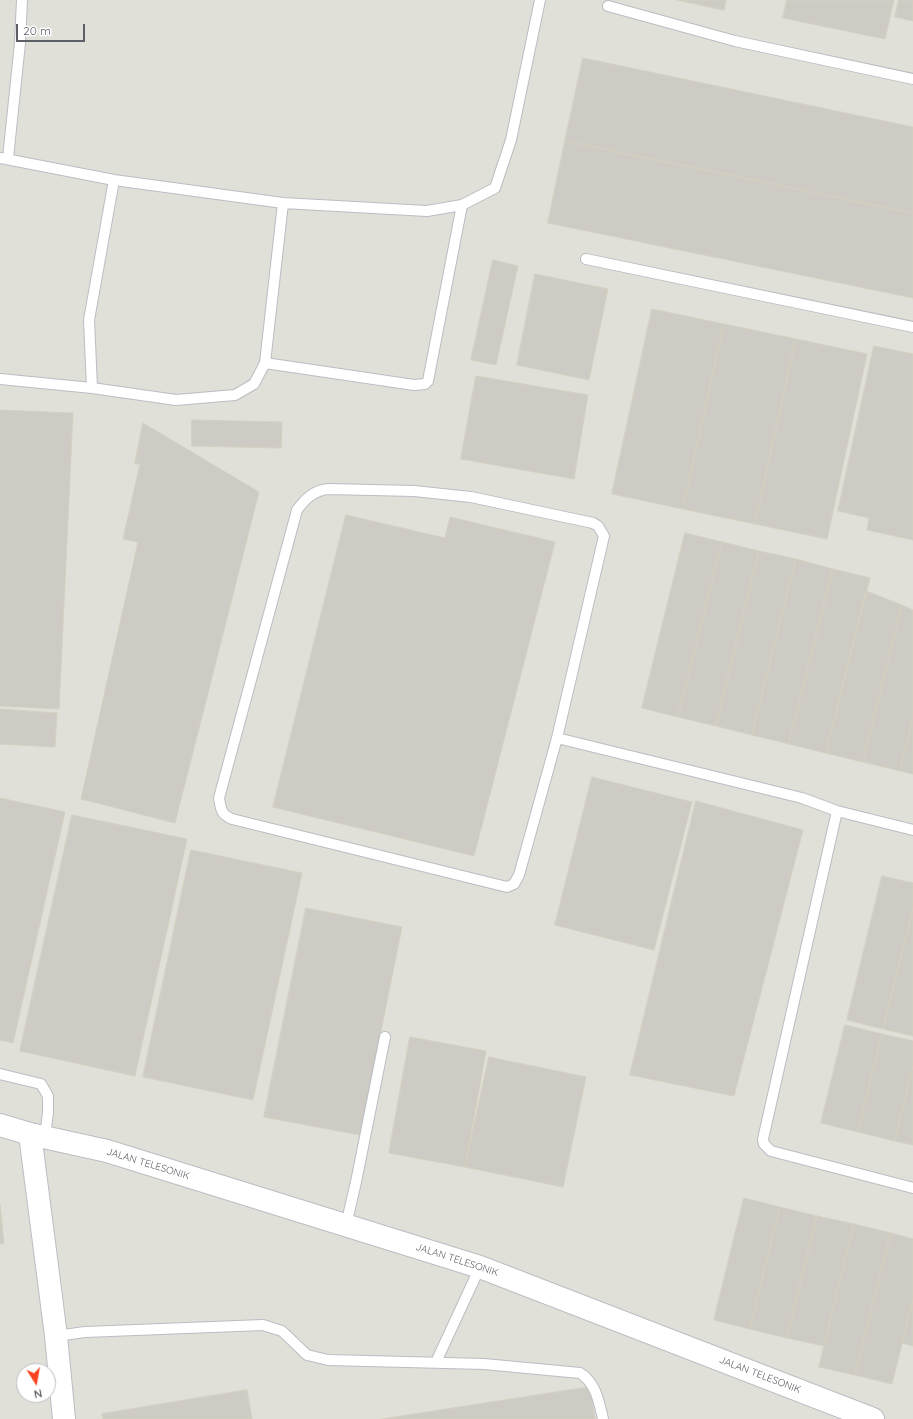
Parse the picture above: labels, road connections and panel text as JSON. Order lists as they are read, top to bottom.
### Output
{
  "streets": {
    "street": ["JALAN TELESONIK"]
  },
  "scale_bar": "20 m",
  "north": "bottom"
}
